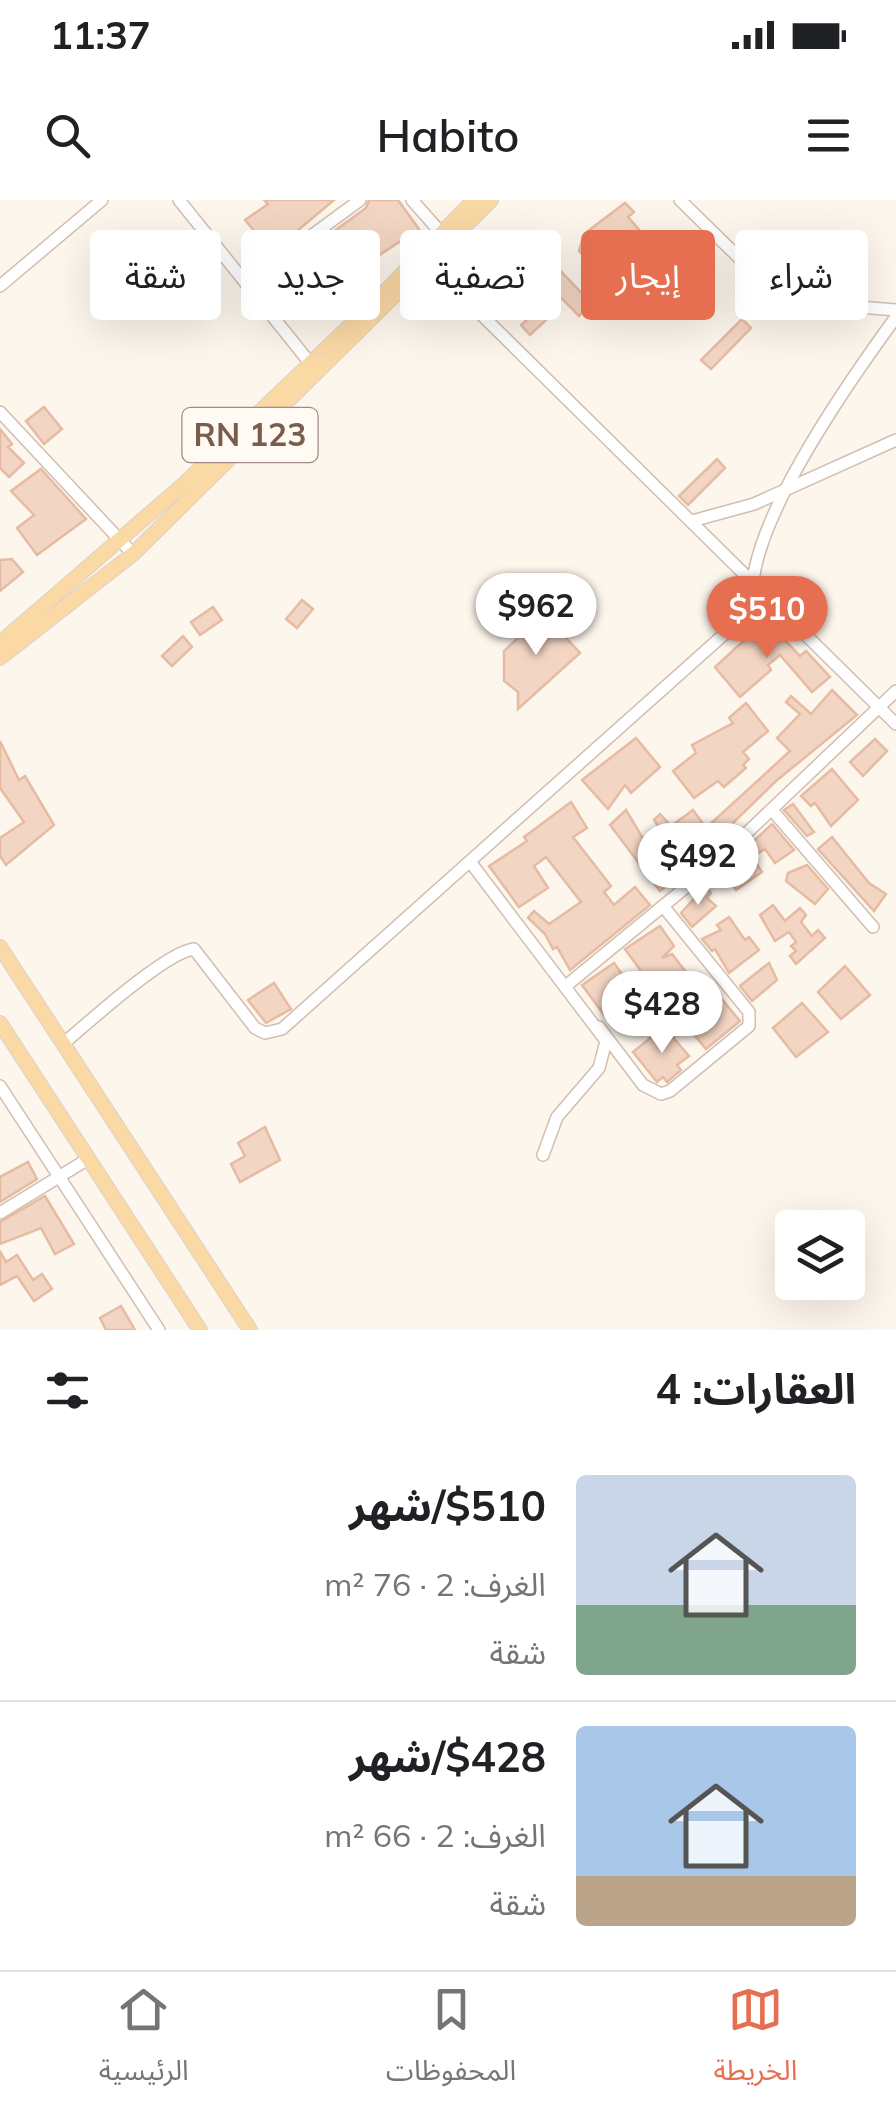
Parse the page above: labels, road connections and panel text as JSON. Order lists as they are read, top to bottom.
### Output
{
  "streets": {
    "main road": ["RN 123"]
  },
  "page": {
    "status": "11:37",
    "header": "Habito",
    "chip": [
      "شراء",
      "إيجار",
      "تصفية",
      "جديد",
      "شقة"
    ],
    "price": [
      "$962",
      "$510",
      "$492",
      "$428"
    ],
    "heading": "العقارات: 4",
    "list": [
      {
        "name": "$510/شهر",
        "note": "الغرف: 2 · 76 m² · شقة"
      },
      {
        "name": "$428/شهر",
        "note": "الغرف: 2 · 66 m² · شقة"
      }
    ],
    "tabs": ["الخريطة", "المحفوظات", "الرئيسية"]
  }
}
